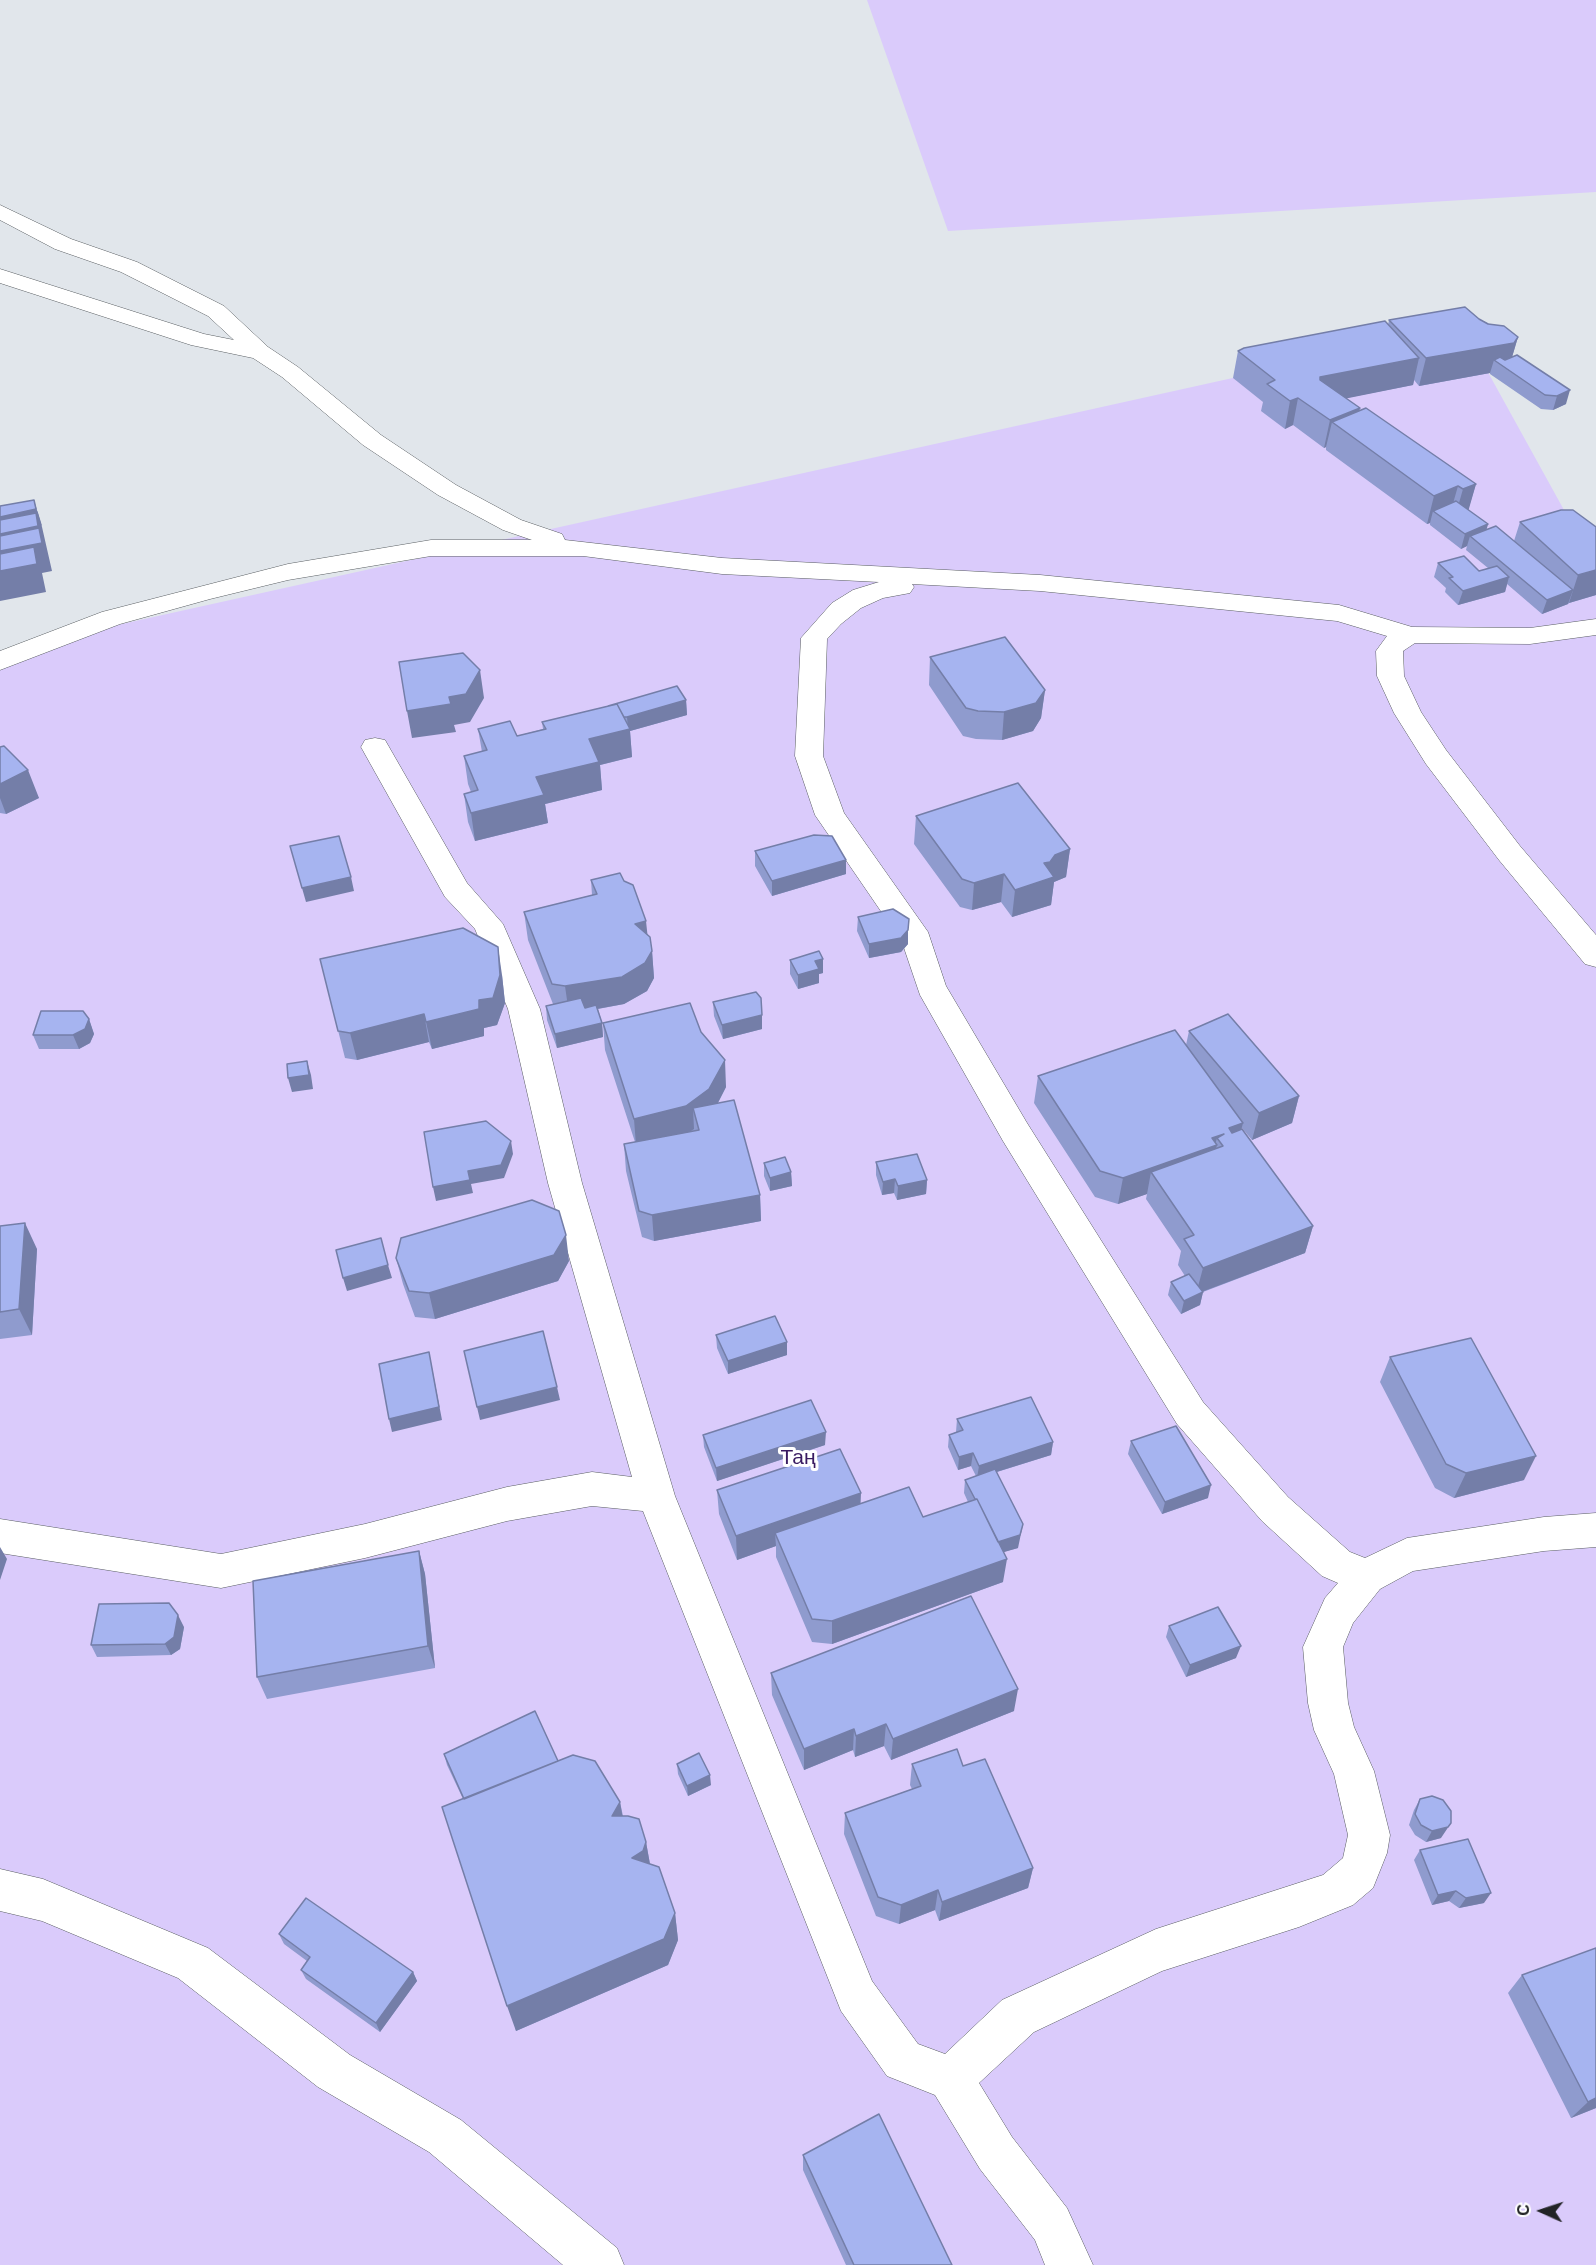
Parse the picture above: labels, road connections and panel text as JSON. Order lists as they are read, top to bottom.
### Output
{
  "parks": ["Таң"],
  "north": "left"
}
